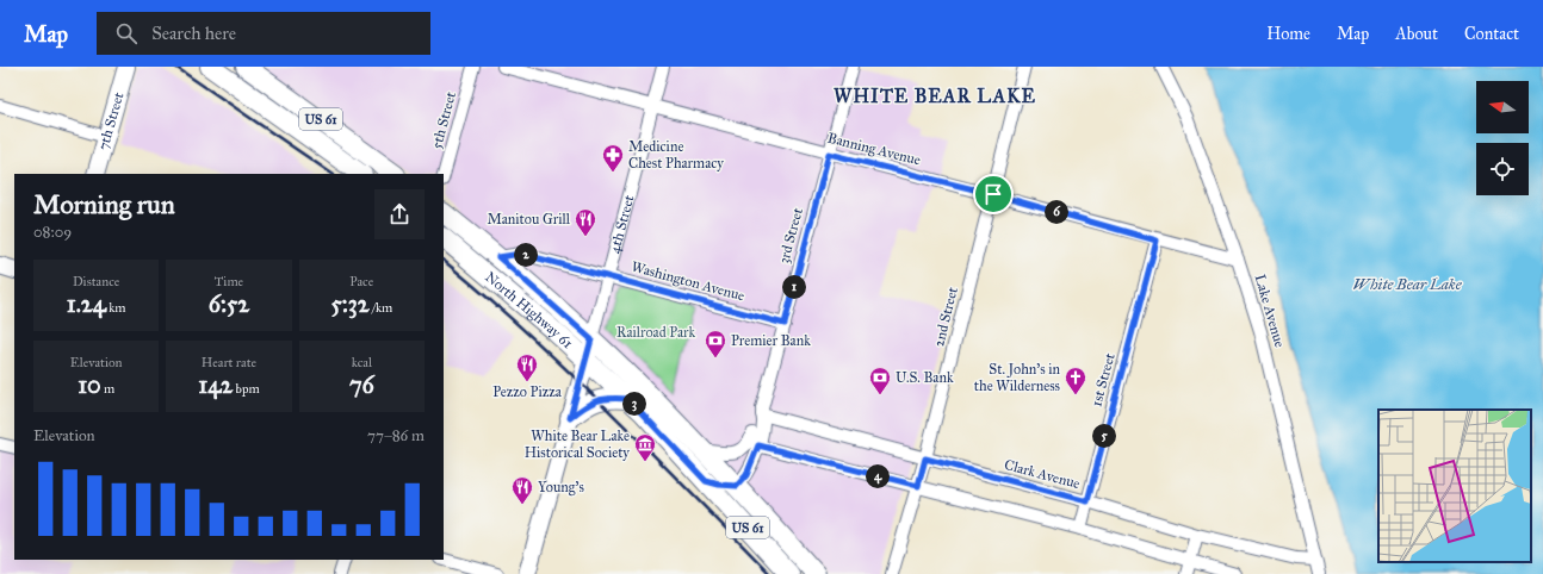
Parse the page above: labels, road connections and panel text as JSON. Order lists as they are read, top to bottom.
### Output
{
  "streets": {
    "main road": ["US 61", "North Highway 61"],
    "street": [
      "7th Street",
      "5th Street",
      "Banning Avenue",
      "4th Street",
      "3rd Street",
      "Washington Avenue",
      "Lake Avenue",
      "2nd Street",
      "1st Street",
      "Clark Avenue"
    ]
  },
  "crossings": [
    ["Banning Avenue", "4th Street"],
    ["Banning Avenue", "3rd Street"],
    ["Banning Avenue", "Lake Avenue"],
    ["Banning Avenue", "2nd Street"],
    ["Banning Avenue", "1st Street"],
    ["4th Street", "Washington Avenue"],
    ["4th Street", "North Highway 61"],
    ["3rd Street", "Washington Avenue"],
    ["3rd Street", "North Highway 61"],
    ["3rd Street", "Clark Avenue"],
    ["Washington Avenue", "North Highway 61"],
    ["Lake Avenue", "Clark Avenue"],
    ["2nd Street", "Clark Avenue"],
    ["1st Street", "Clark Avenue"]
  ],
  "districts": ["WHITE BEAR LAKE"],
  "water": ["White Bear Lake"],
  "parks": ["Railroad Park"],
  "places": {
    "pharmacy": ["Medicine Chest Pharmacy"],
    "restaurant": ["Manitou Grill", "Pezzo Pizza", "Young's"],
    "bank": ["Premier Bank", "U.S. Bank"],
    "church": ["St. John's in the Wilderness"],
    "museum": ["White Bear Lake Historical Society"]
  },
  "north": "left",
  "page": {
    "header": "Map",
    "search": "Search here",
    "nav": [
      "Home",
      "Map",
      "About",
      "Contact"
    ],
    "heading": ["Morning run", "08:09"],
    "pins": [
      "6",
      "2",
      "1",
      "3",
      "5",
      "4"
    ],
    "stats": [
      ["Distance", "1.24 km"],
      ["Time", "6:52"],
      ["Pace", "5:32 /km"],
      ["Elevation", "10 m"],
      ["Heart rate", "142 bpm"],
      ["kcal", "76"]
    ],
    "chart": ["Elevation", "77–86 m"]
  }
}
